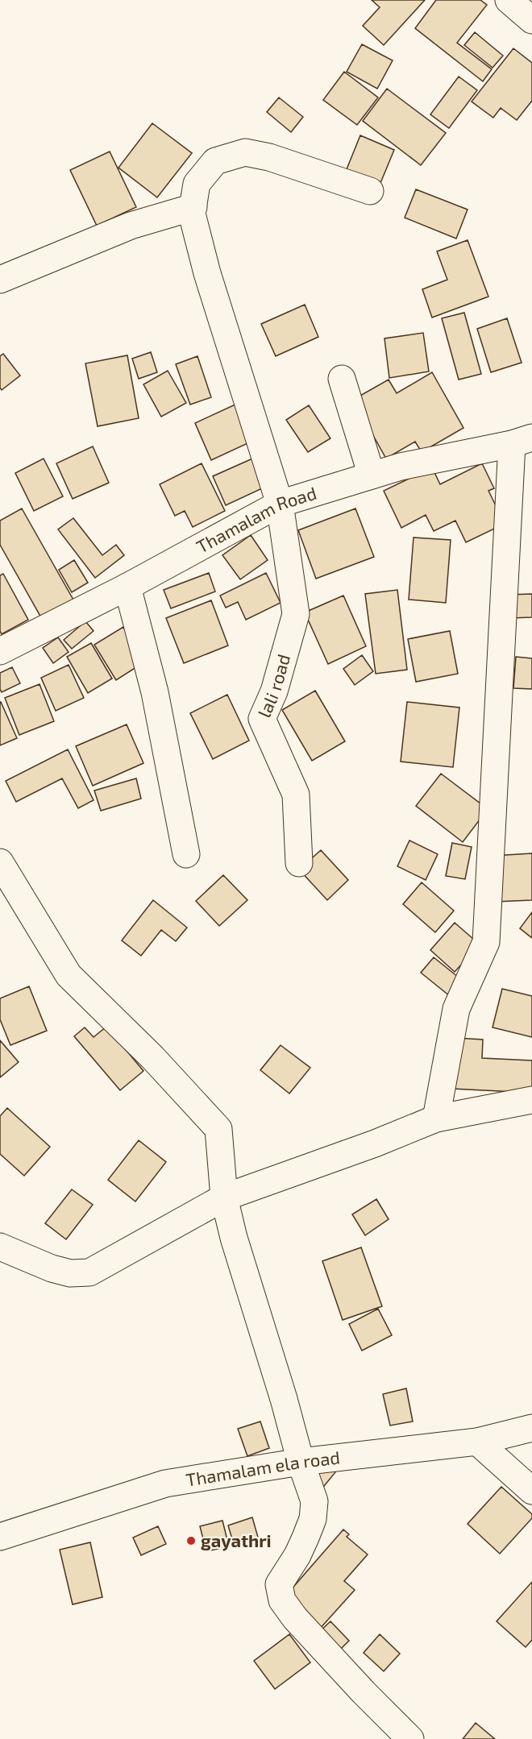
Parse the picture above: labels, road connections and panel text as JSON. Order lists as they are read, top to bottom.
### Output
{
  "streets": {
    "street": ["Thamalam Road", "lali road", "Thamalam ela road"]
  },
  "crossings": [
    ["Thamalam Road", "lali road"]
  ],
  "places": ["gayathri"]
}
